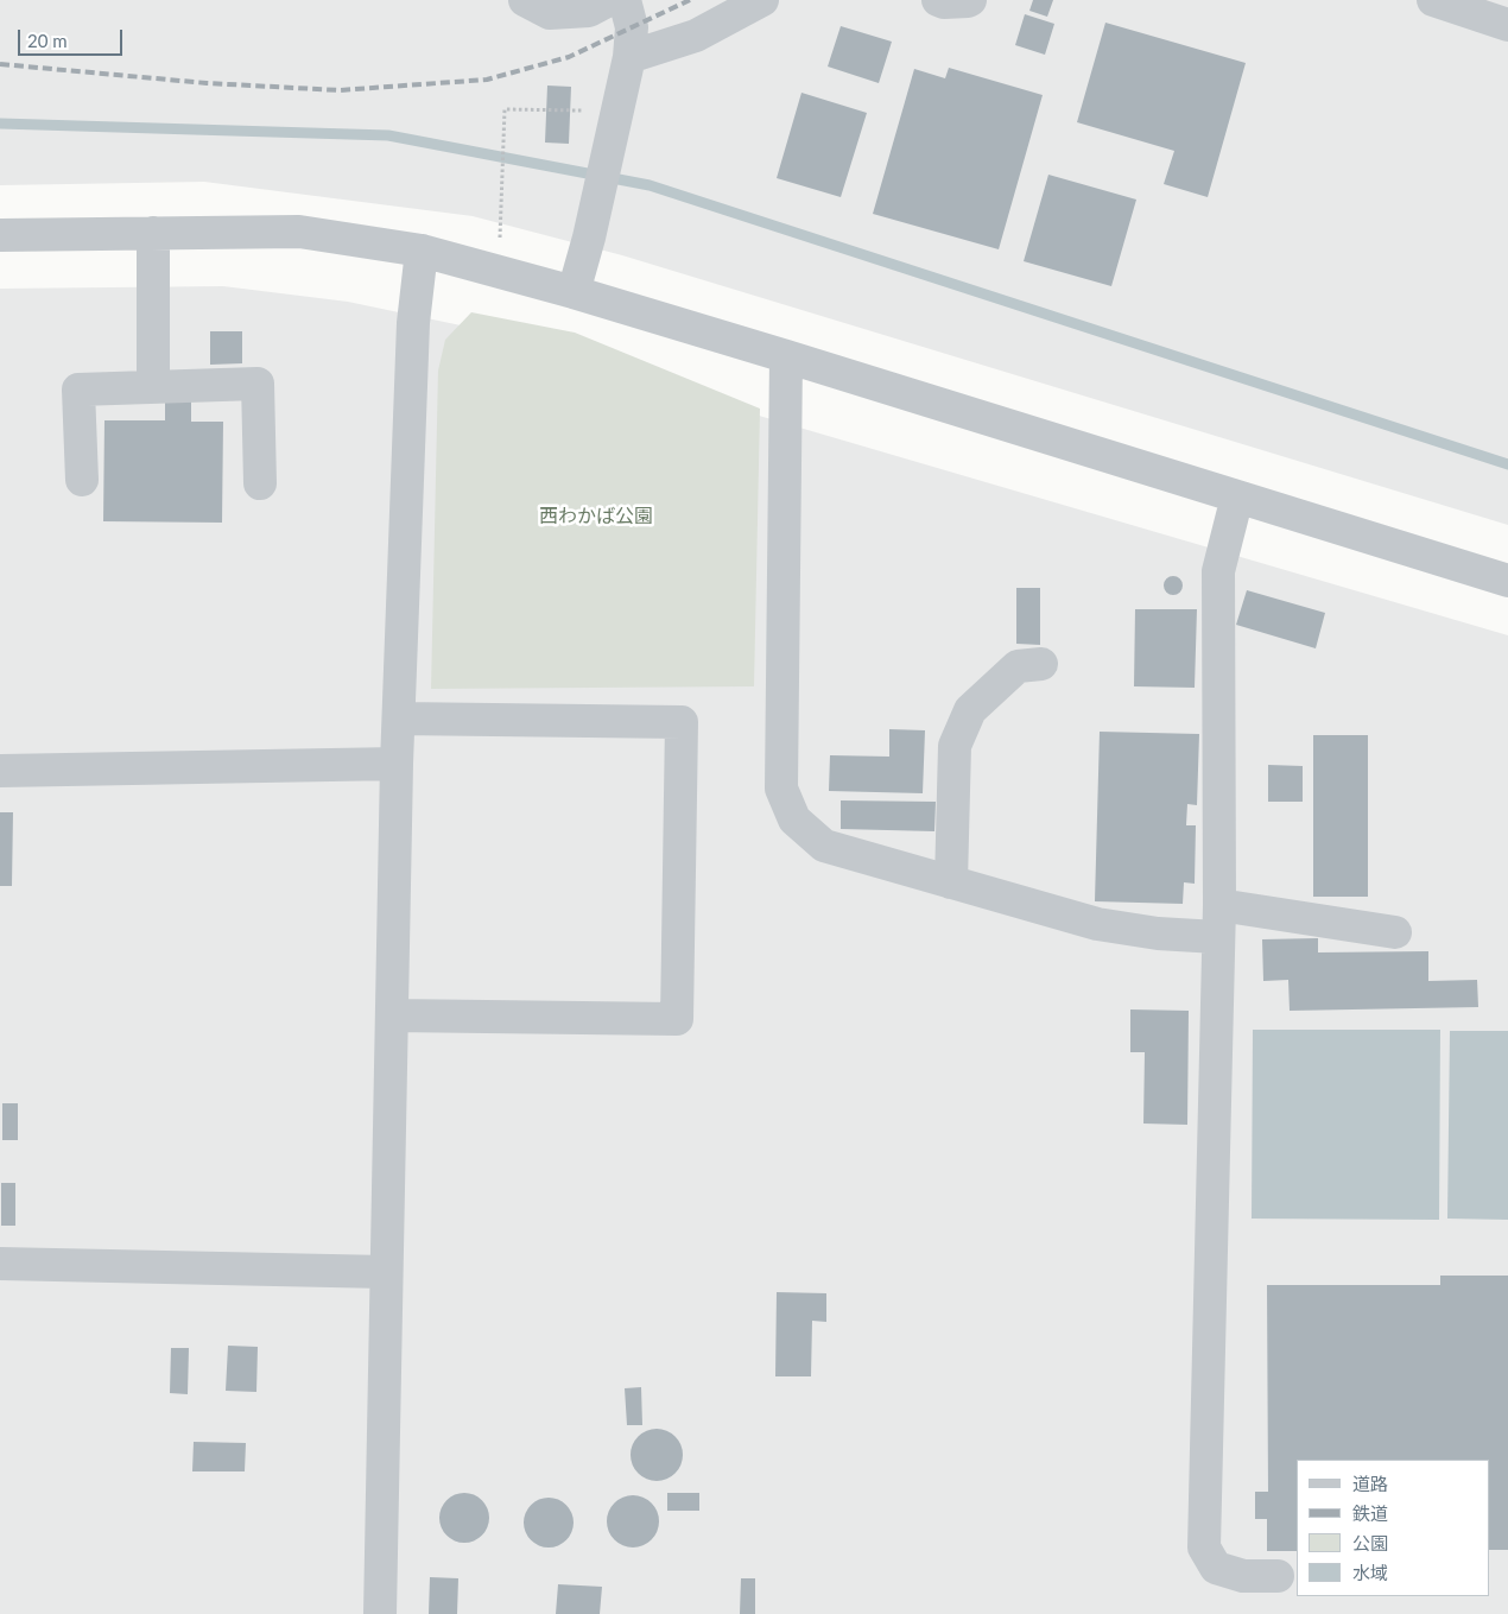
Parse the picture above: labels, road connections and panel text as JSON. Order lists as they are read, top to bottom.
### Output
{
  "parks": ["西わかば公園"],
  "legend": [
    "道路",
    "鉄道",
    "公園",
    "水域"
  ],
  "scale_bar": "20 m"
}
